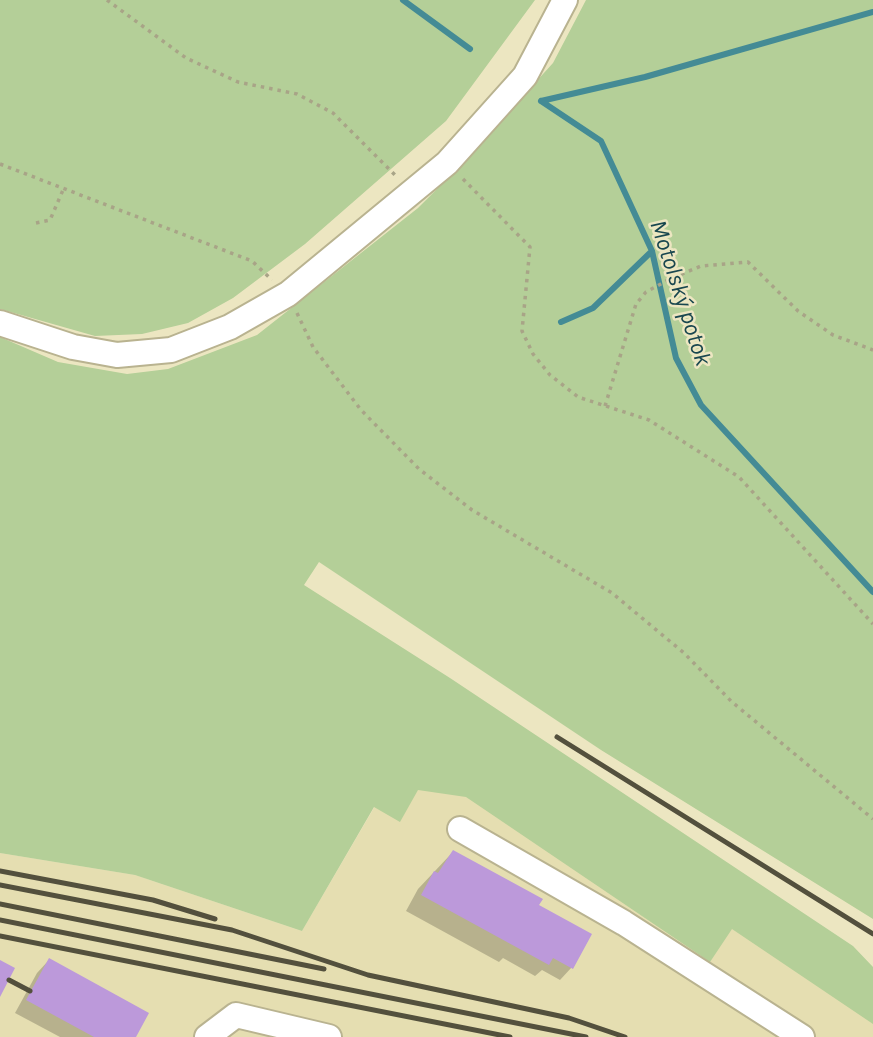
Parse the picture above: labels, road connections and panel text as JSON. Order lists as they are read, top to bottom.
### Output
{
  "water": ["Motolský potok"]
}
